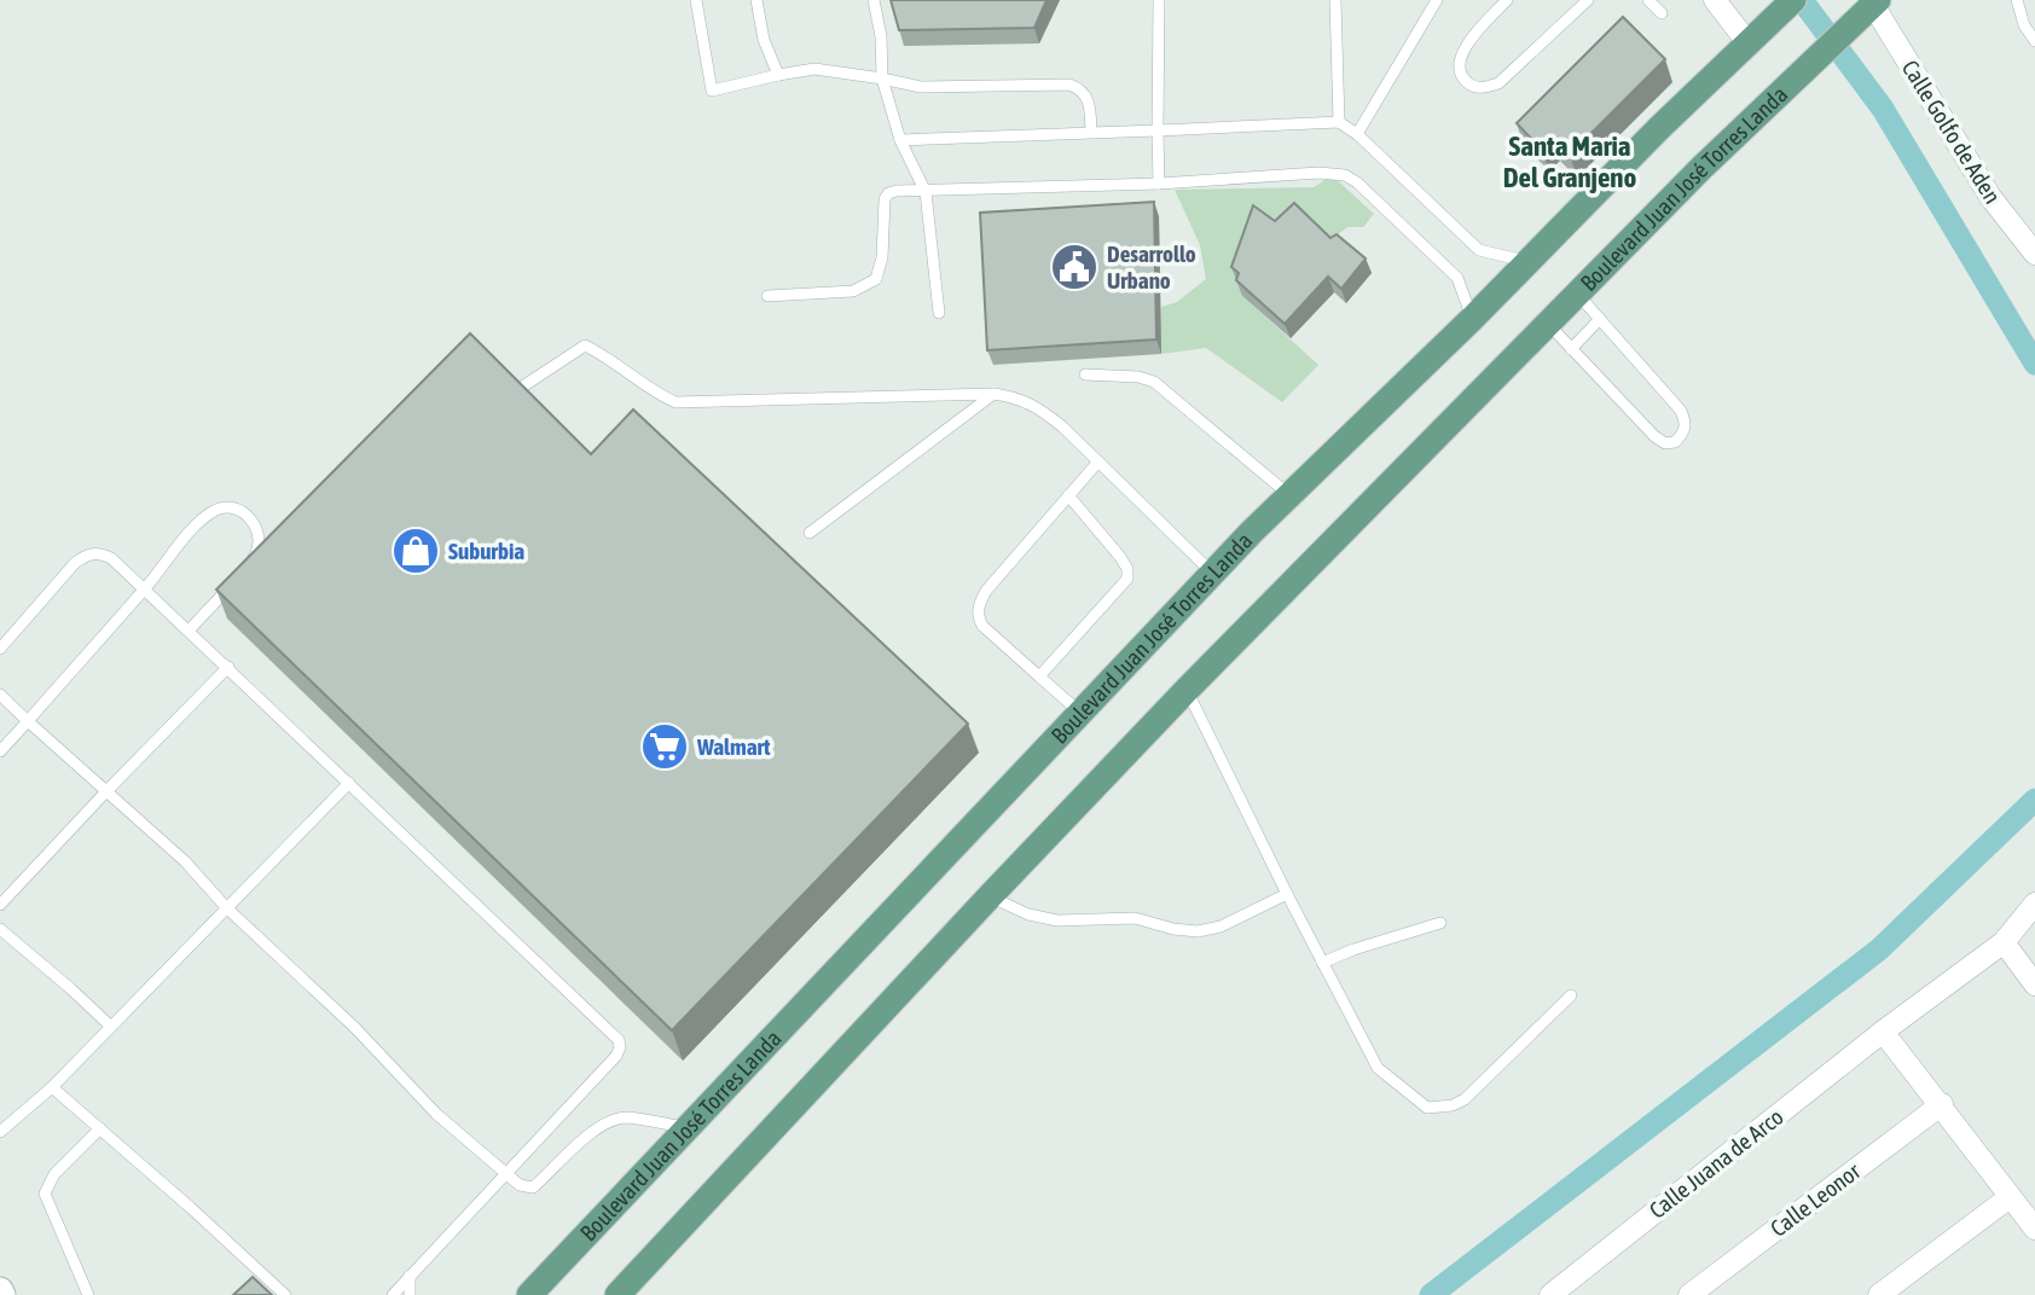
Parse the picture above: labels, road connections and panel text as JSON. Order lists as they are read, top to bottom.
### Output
{
  "streets": {
    "main road": ["Boulevard Juan José Torres Landa"],
    "street": ["Calle Golfo de Aden", "Calle Juana de Arco", "Calle Leonor"]
  },
  "crossings": [
    ["Calle Golfo de Aden", "Boulevard Juan José Torres Landa"]
  ],
  "districts": ["Santa Maria Del Granjeno"],
  "places": {
    "public building": ["Desarrollo Urbano"],
    "shop": ["Suburbia"],
    "supermarket": ["Walmart"]
  }
}
